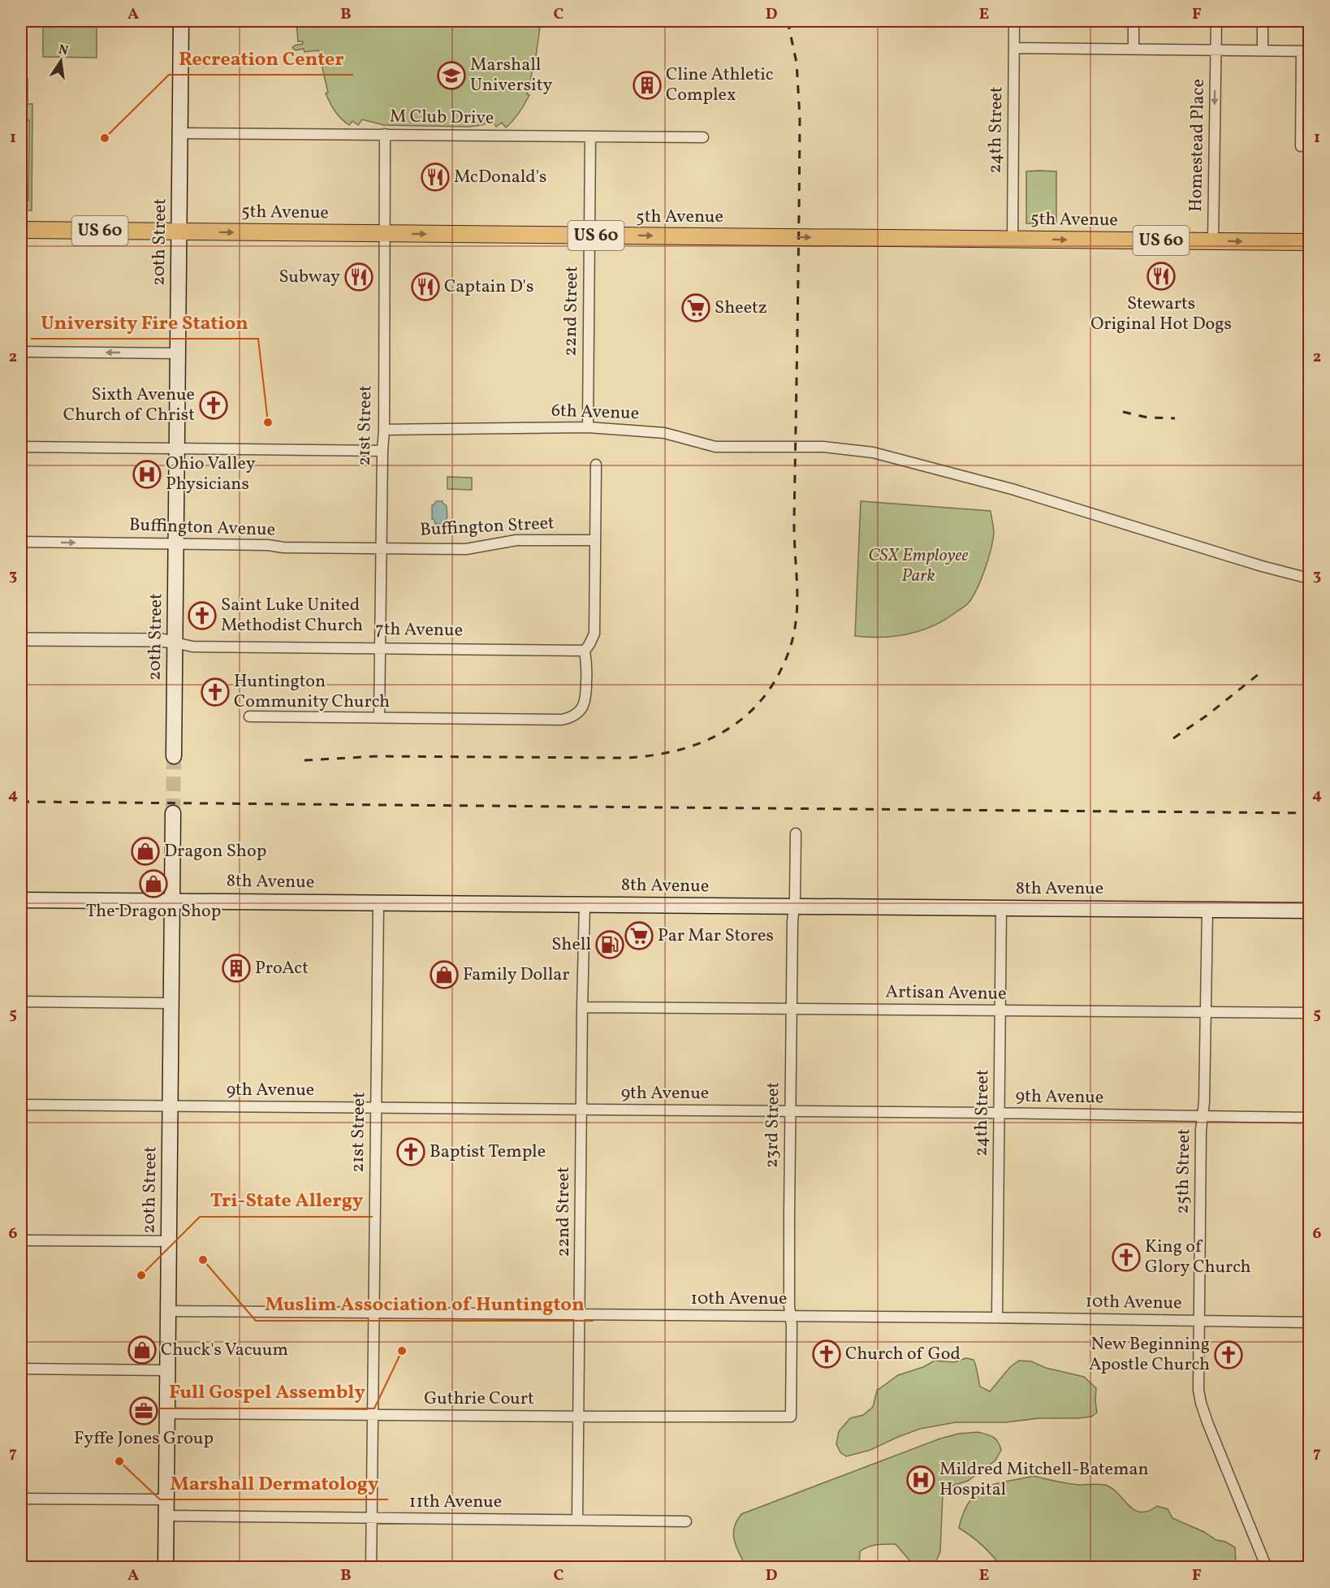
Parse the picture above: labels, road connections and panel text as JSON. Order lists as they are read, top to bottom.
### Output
{
  "streets": {
    "main road": [
      "5th Avenue",
      "US 60",
      "20th Street",
      "8th Avenue"
    ],
    "street": [
      "M Club Drive",
      "24th Street",
      "Homestead Place",
      "22nd Street",
      "6th Avenue",
      "21st Street",
      "Buffington Street",
      "Buffington Avenue",
      "7th Avenue",
      "Artisan Avenue",
      "9th Avenue",
      "23rd Street",
      "25th Street",
      "10th Avenue",
      "Guthrie Court",
      "11th Avenue"
    ]
  },
  "crossings": [
    ["M Club Drive", "20th Street"],
    ["M Club Drive", "22nd Street"],
    ["M Club Drive", "21st Street"],
    ["24th Street", "5th Avenue"],
    ["24th Street", "8th Avenue"],
    ["24th Street", "Artisan Avenue"],
    ["24th Street", "9th Avenue"],
    ["24th Street", "10th Avenue"],
    ["Homestead Place", "5th Avenue"],
    ["5th Avenue", "20th Street"],
    ["5th Avenue", "22nd Street"],
    ["5th Avenue", "21st Street"],
    ["20th Street", "Buffington Avenue"],
    ["20th Street", "7th Avenue"],
    ["20th Street", "8th Avenue"],
    ["20th Street", "9th Avenue"],
    ["20th Street", "10th Avenue"],
    ["20th Street", "Guthrie Court"],
    ["20th Street", "11th Avenue"],
    ["22nd Street", "6th Avenue"],
    ["22nd Street", "8th Avenue"],
    ["22nd Street", "Artisan Avenue"],
    ["22nd Street", "9th Avenue"],
    ["22nd Street", "10th Avenue"],
    ["22nd Street", "Guthrie Court"],
    ["22nd Street", "11th Avenue"],
    ["6th Avenue", "21st Street"],
    ["21st Street", "Buffington Street"],
    ["21st Street", "Buffington Avenue"],
    ["21st Street", "7th Avenue"],
    ["21st Street", "8th Avenue"],
    ["21st Street", "9th Avenue"],
    ["21st Street", "10th Avenue"],
    ["21st Street", "Guthrie Court"],
    ["21st Street", "11th Avenue"],
    ["Buffington Street", "Buffington Avenue"],
    ["8th Avenue", "23rd Street"],
    ["8th Avenue", "25th Street"],
    ["Artisan Avenue", "23rd Street"],
    ["Artisan Avenue", "25th Street"],
    ["9th Avenue", "23rd Street"],
    ["9th Avenue", "25th Street"],
    ["23rd Street", "10th Avenue"],
    ["23rd Street", "Guthrie Court"],
    ["25th Street", "10th Avenue"]
  ],
  "one_way": ["Homestead Place", "5th Avenue", "Buffington Avenue"],
  "parks": ["CSX Employee Park"],
  "places": {
    "school or university": ["Marshall University"],
    "building": ["Cline Athletic Complex", "ProAct"],
    "other": [
      "Recreation Center",
      "University Fire Station",
      "Muslim Association of Huntington",
      "Tri-State Allergy",
      "Full Gospel Assembly",
      "Marshall Dermatology"
    ],
    "restaurant": [
      "McDonald's",
      "Stewarts Original Hot Dogs",
      "Subway",
      "Captain D's"
    ],
    "supermarket": ["Sheetz", "Par Mar Stores"],
    "church": [
      "Sixth Avenue Church of Christ",
      "Saint Luke United Methodist Church",
      "Huntington Community Church",
      "Baptist Temple",
      "King of Glory Church",
      "Church of God",
      "New Beginning Apostle Church"
    ],
    "hospital": ["Ohio Valley Physicians", "Mildred Mitchell-Bateman Hospital"],
    "shop": [
      "Dragon Shop",
      "The Dragon Shop",
      "Family Dollar",
      "Chuck's Vacuum"
    ],
    "fuel station": ["Shell"],
    "office": ["Fyffe Jones Group"]
  },
  "north": "top",
  "grid": {
    "columns": [
      "A",
      "B",
      "C",
      "D",
      "E",
      "F"
    ],
    "rows": [
      "1",
      "2",
      "3",
      "4",
      "5",
      "6",
      "7"
    ]
  }
}
